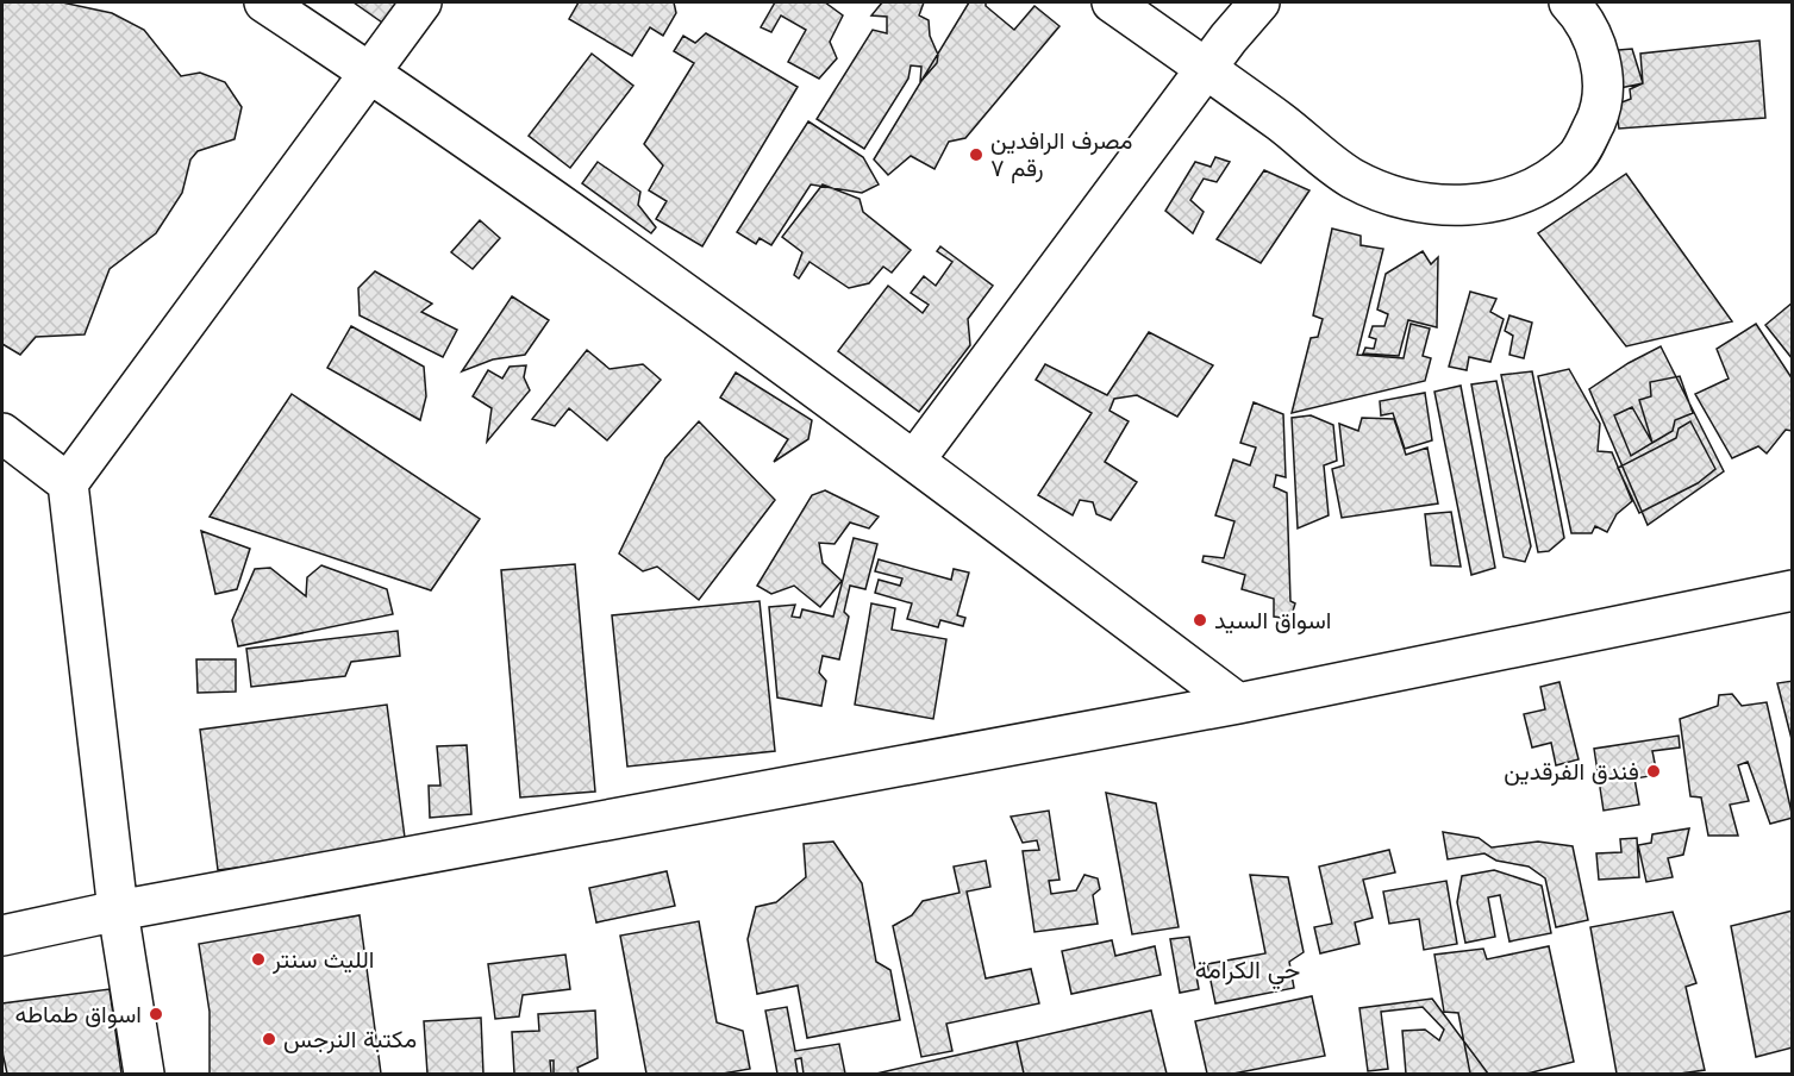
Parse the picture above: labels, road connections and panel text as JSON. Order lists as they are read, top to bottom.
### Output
{
  "districts": ["حي الكرامة"],
  "places": [
    "مصرف الرافدين رقم ٧",
    "اسواق السيد",
    "فندق الفرقدين",
    "الليث سنتر",
    "اسواق طماطه",
    "مكتبة النرجس"
  ]
}
